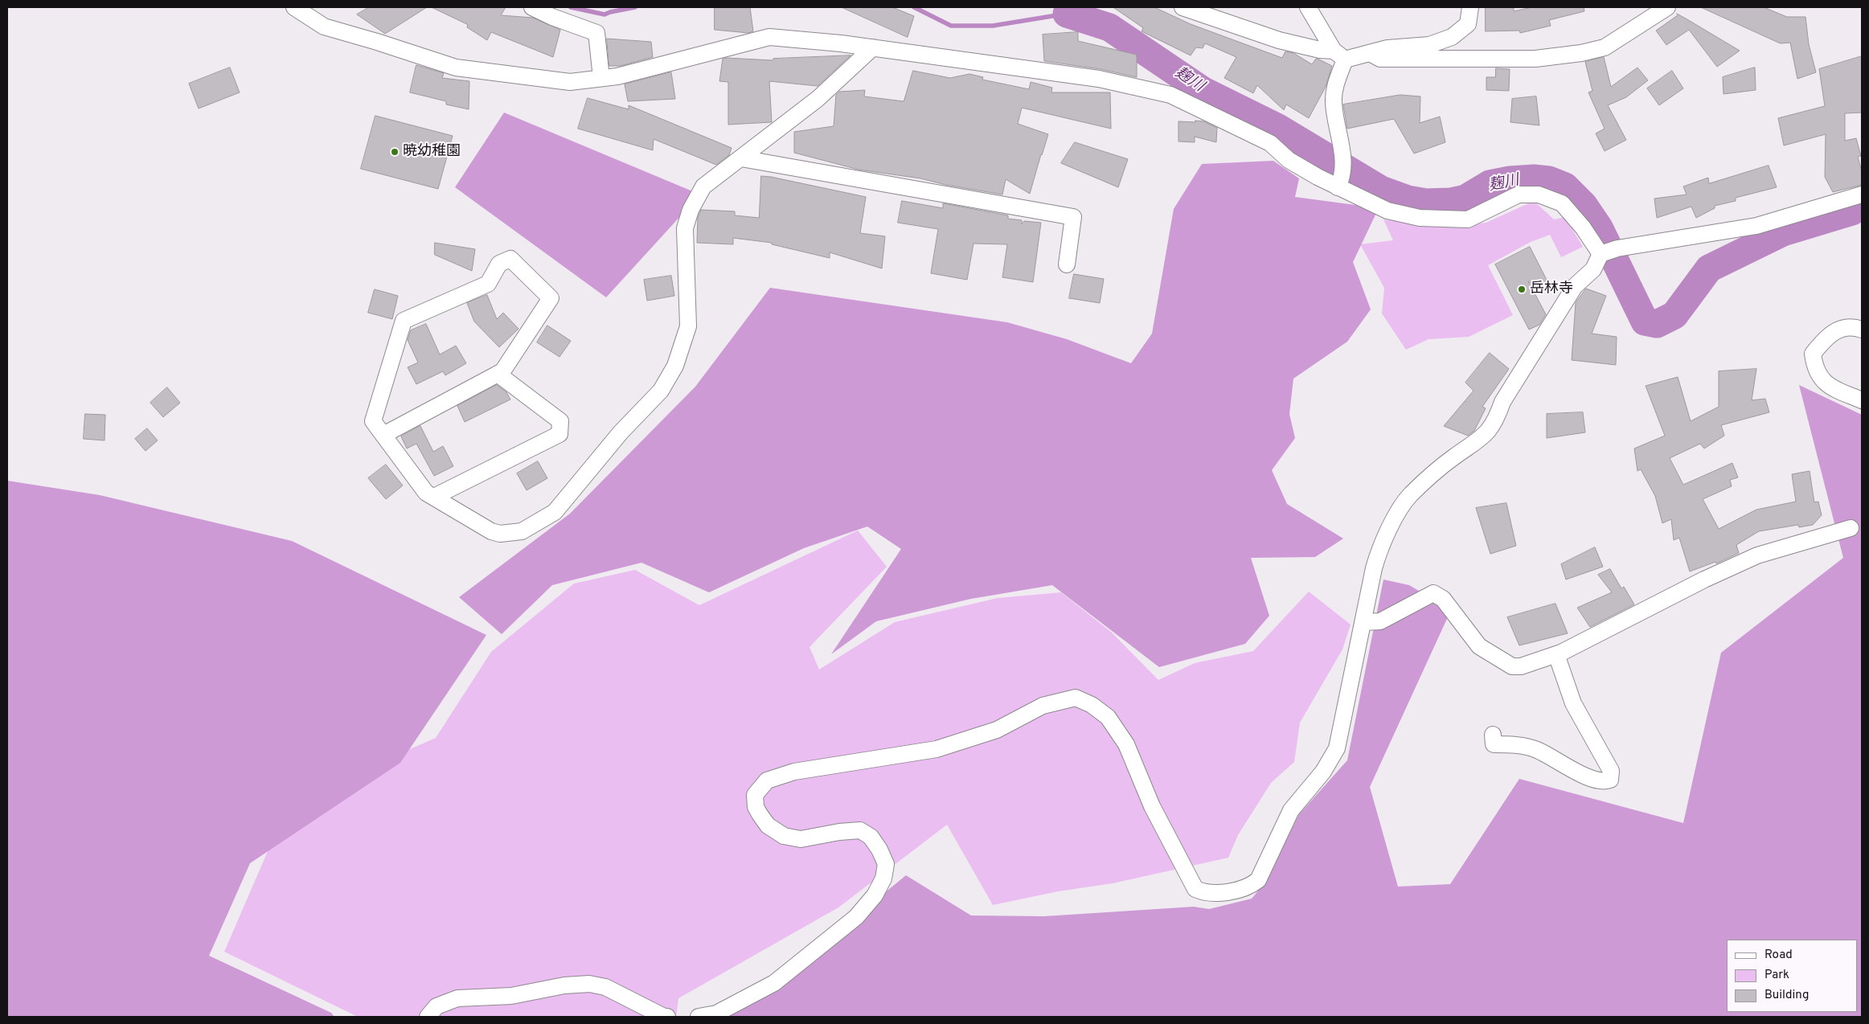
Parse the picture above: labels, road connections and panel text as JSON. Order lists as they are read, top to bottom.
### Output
{
  "water": ["麹川"],
  "places": ["暁幼稚園", "岳林寺"],
  "legend": ["Road", "Park", "Building"]
}
